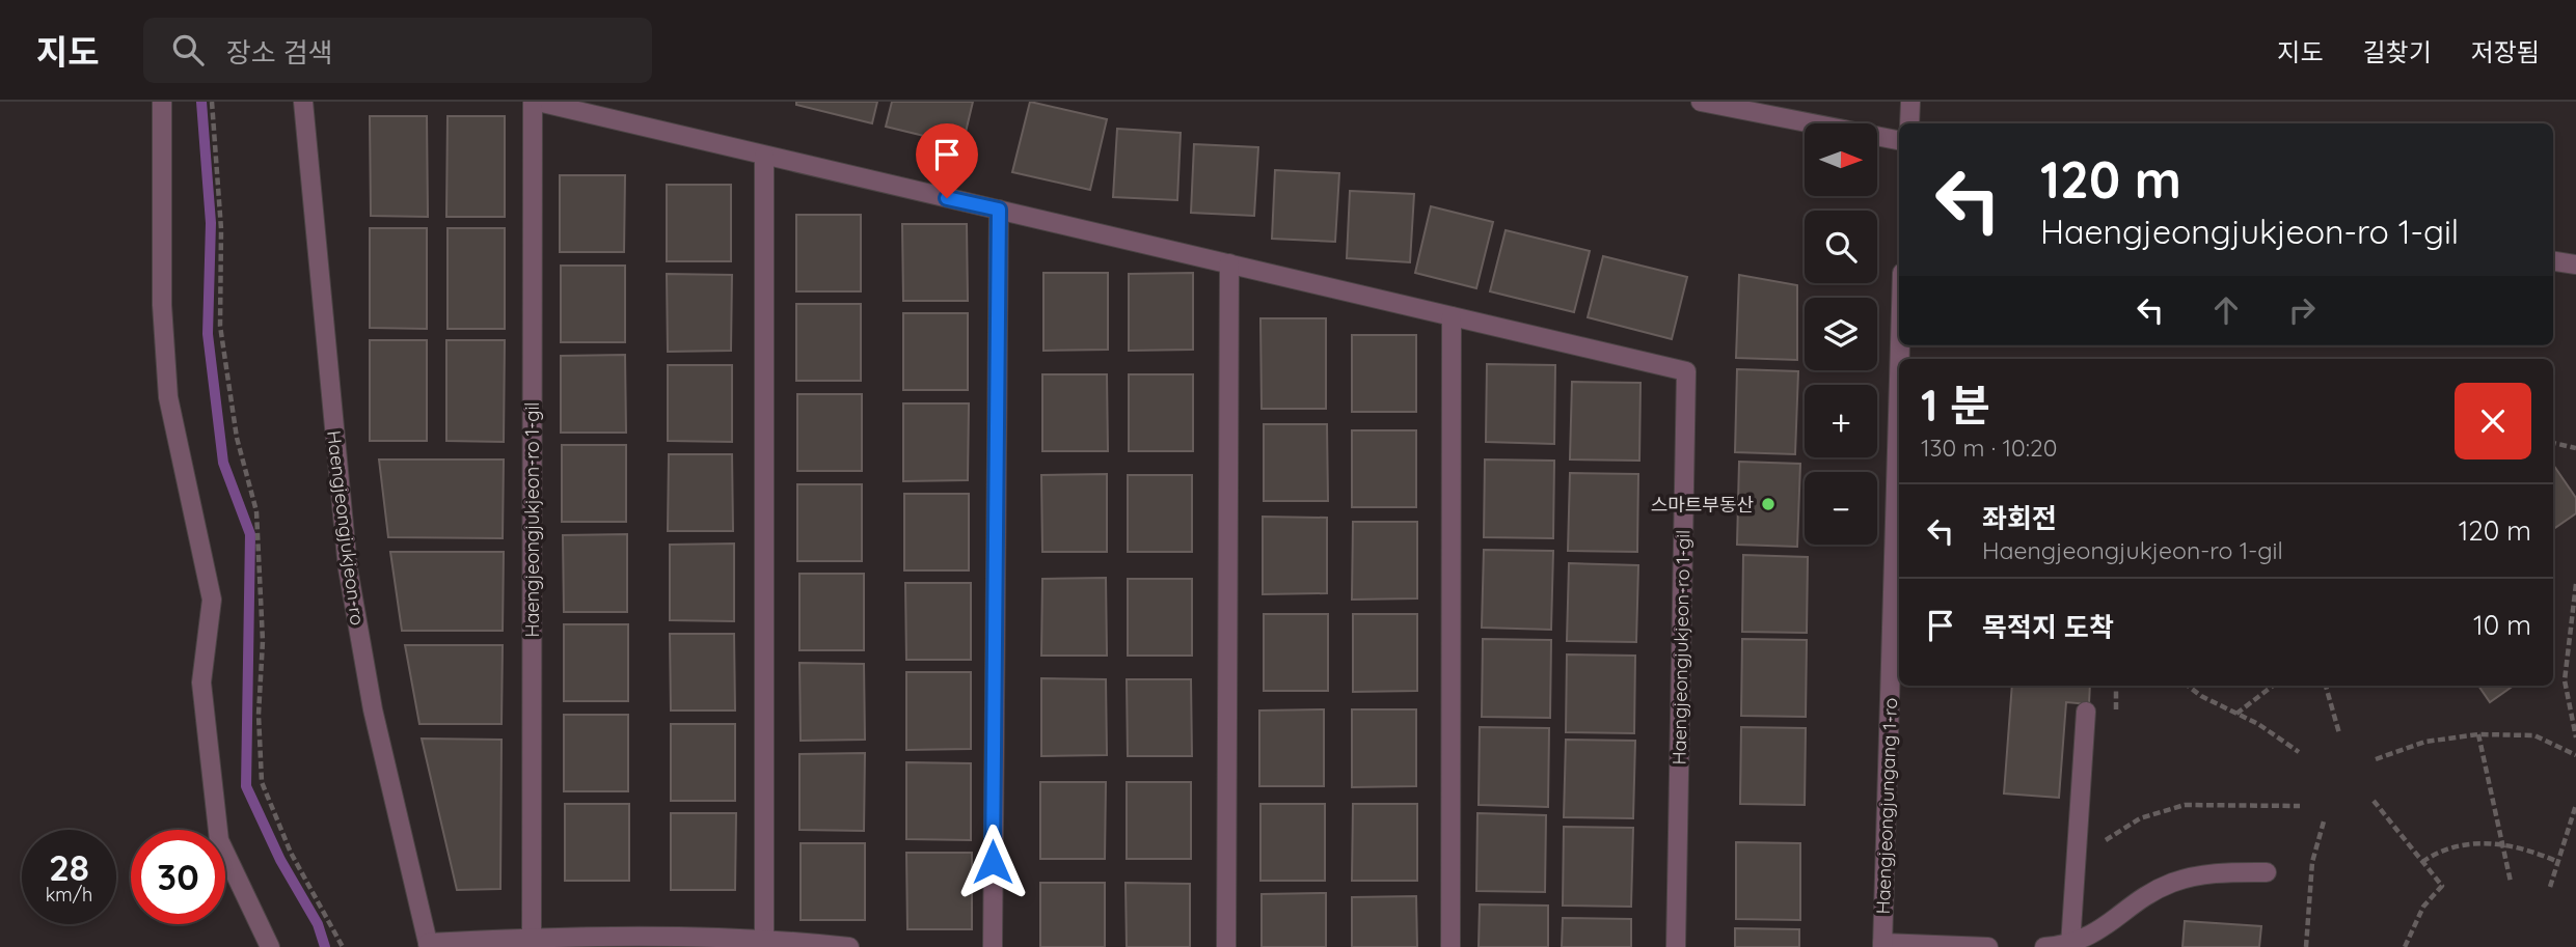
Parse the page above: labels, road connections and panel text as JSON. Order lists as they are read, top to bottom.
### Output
{
  "streets": {
    "street": ["Haengjeongjukjeon-ro 1-gil", "Haengjeongjukjeon-ro", "Haengjeongjungang 1-ro"]
  },
  "places": ["스마트부동산"],
  "north": "right",
  "page": {
    "header": "지도",
    "search": "장소 검색",
    "nav": ["지도", "길찾기", "저장됨"],
    "map_buttons": ["+", "−"],
    "turn": ["120 m", "Haengjeongjukjeon-ro 1-gil"],
    "heading": ["1 분", "130 m · 10:20"],
    "list": [
      {
        "name": "좌회전",
        "note": "Haengjeongjukjeon-ro 1-gil",
        "value": "120 m"
      },
      {
        "name": "목적지 도착",
        "value": "10 m"
      }
    ],
    "speed": "28 km/h",
    "limit": "30"
  }
}
